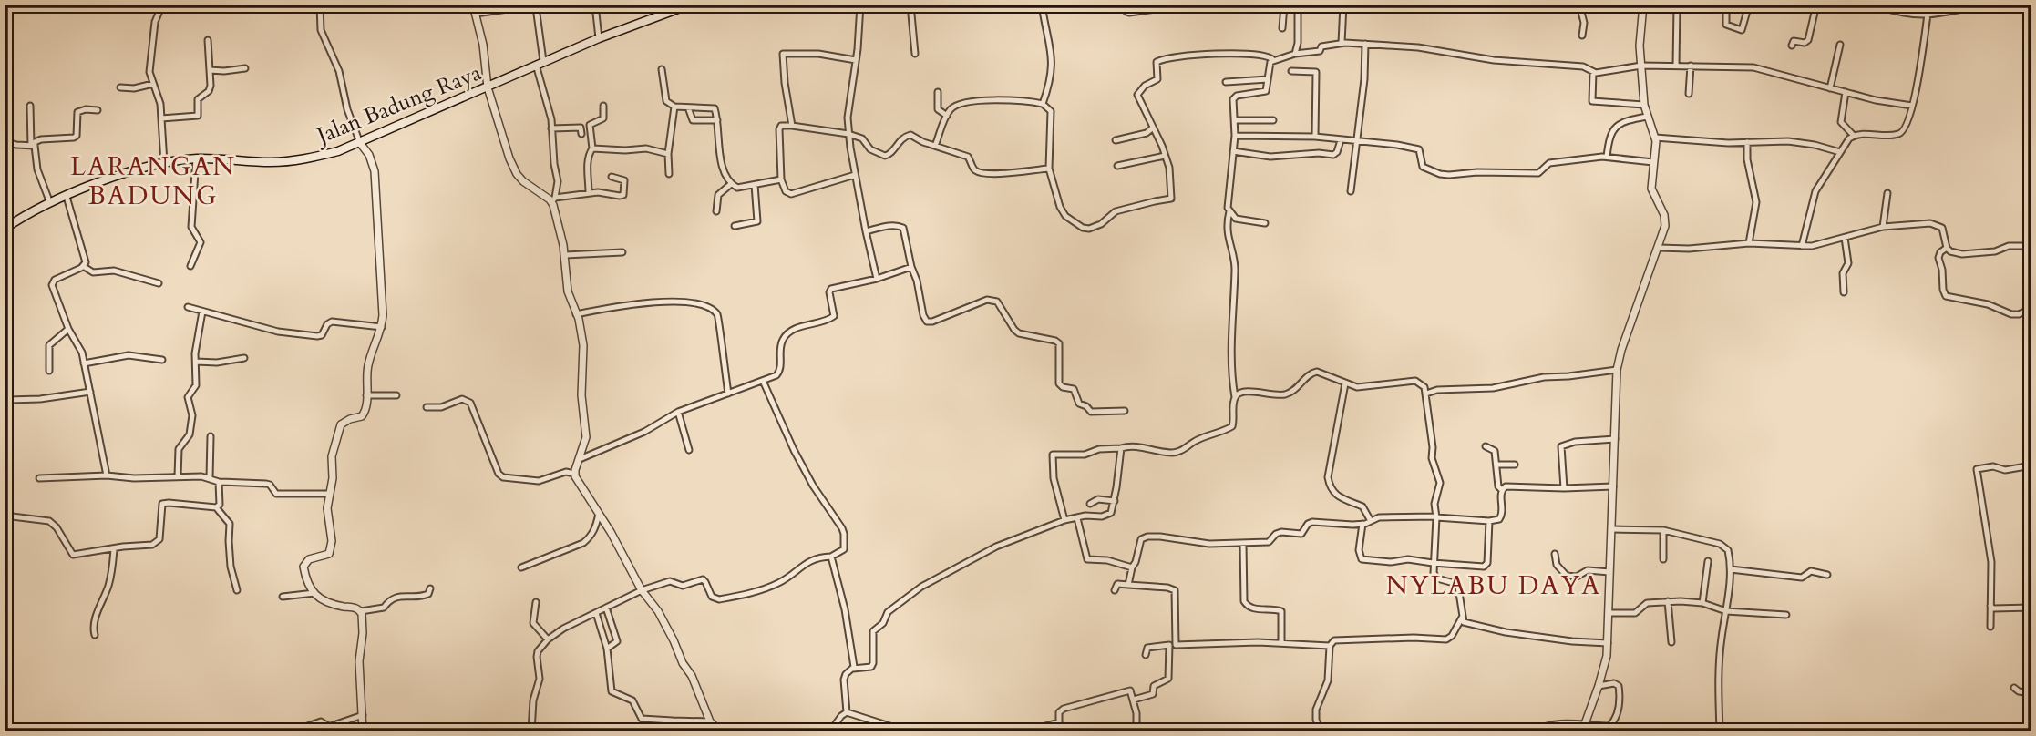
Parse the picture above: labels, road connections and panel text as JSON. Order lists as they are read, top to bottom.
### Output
{
  "streets": {
    "main road": ["Jalan Badung Raya"]
  },
  "districts": ["LARANGAN BADUNG", "NYLABU DAYA"]
}
